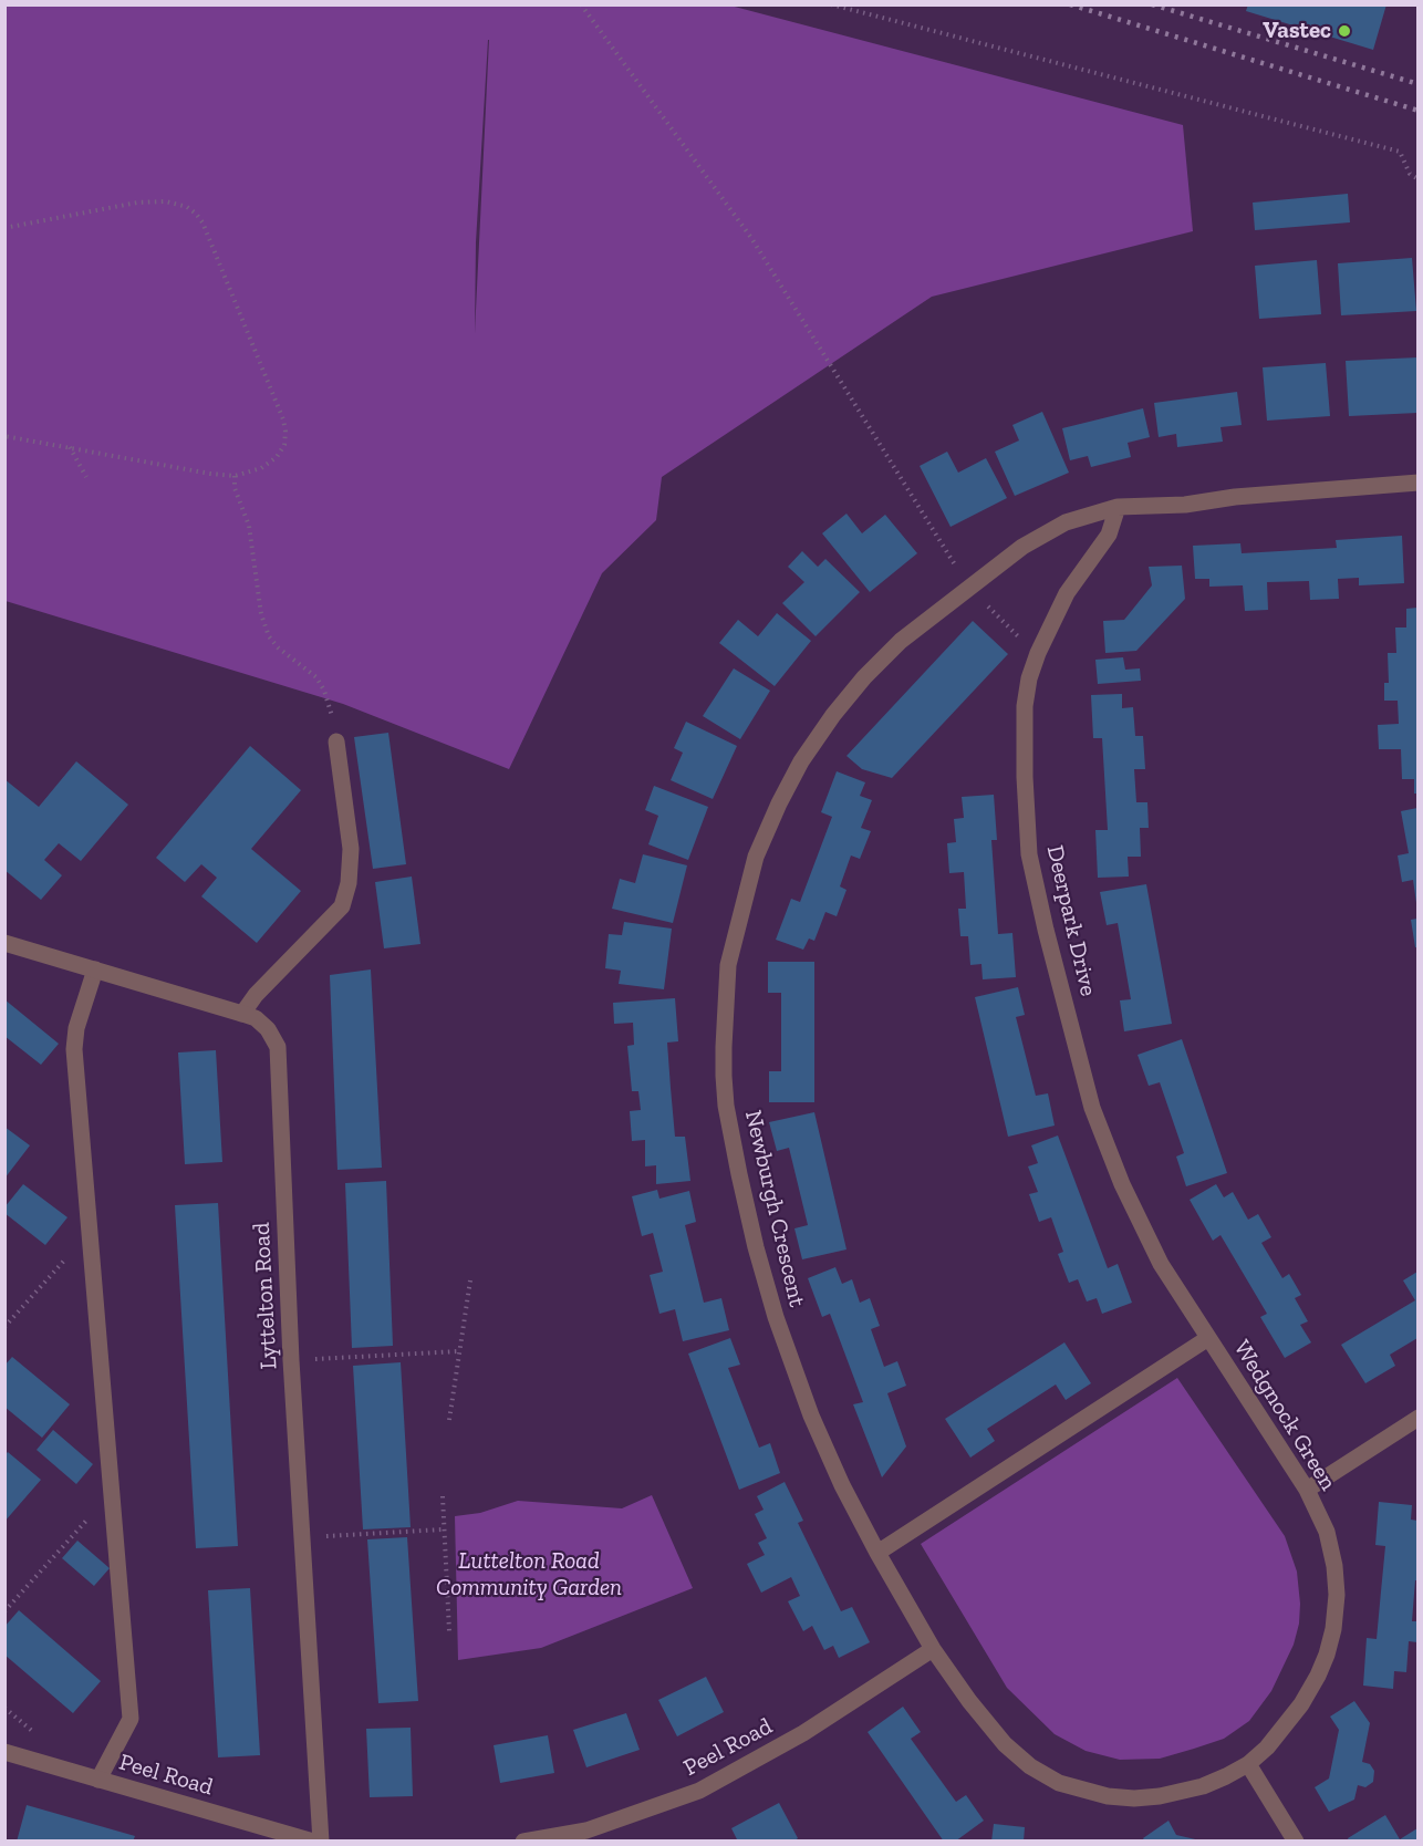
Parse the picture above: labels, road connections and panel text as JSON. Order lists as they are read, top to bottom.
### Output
{
  "streets": {
    "street": [
      "Deerpark Drive",
      "Newburgh Crescent",
      "Lyttelton Road",
      "Wedgnock Green",
      "Peel Road"
    ]
  },
  "crossings": [
    ["Deerpark Drive", "Wedgnock Green"],
    ["Newburgh Crescent", "Wedgnock Green"],
    ["Newburgh Crescent", "Peel Road"],
    ["Wedgnock Green", "Peel Road"]
  ],
  "parks": ["Luttelton Road Community Garden"],
  "places": ["Vastec"]
}
